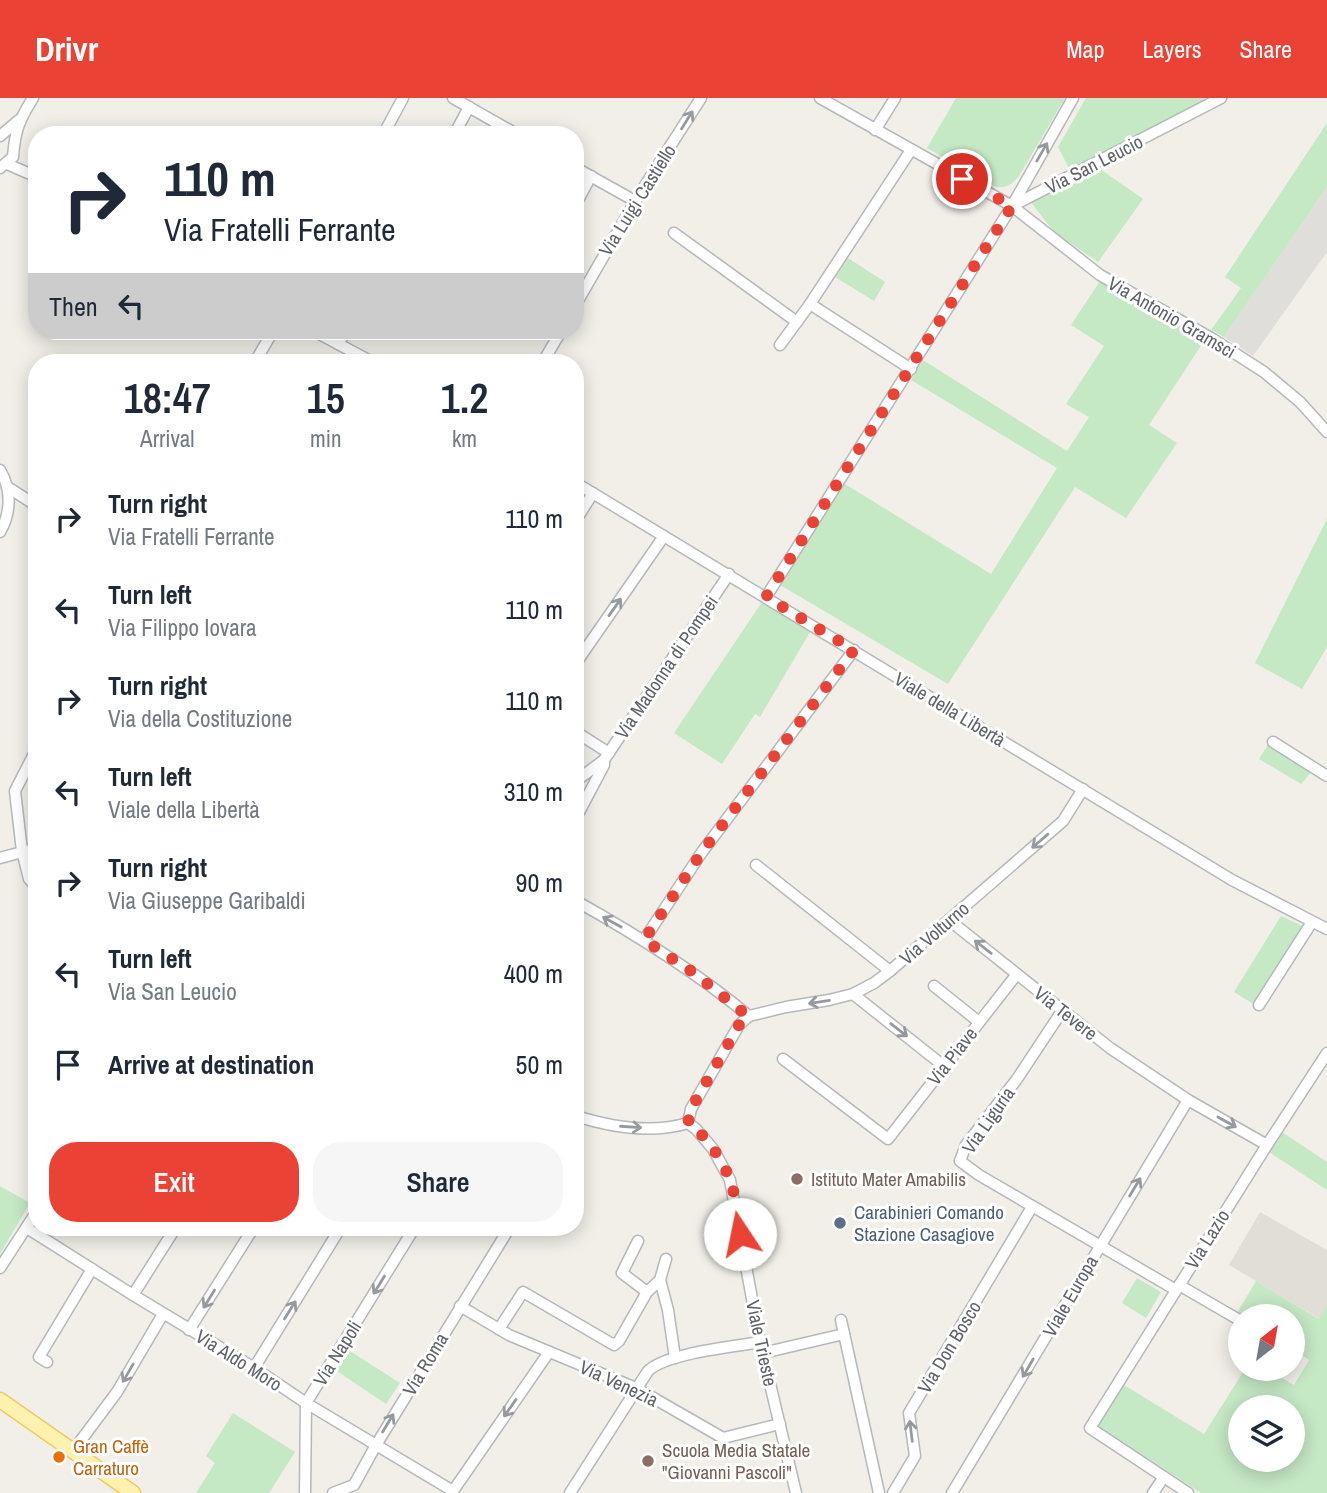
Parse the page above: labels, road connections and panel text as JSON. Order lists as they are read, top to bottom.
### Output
{
  "streets": {
    "street": [
      "Via San Leucio",
      "Via Luigi Castiello",
      "Via Antonio Gramsci",
      "Via Madonna di Pompei",
      "Viale della Libertà",
      "Via Volturno",
      "Via Tevere",
      "Via Piave",
      "Via Liguria",
      "Via Lazio",
      "Viale Europa",
      "Viale Trieste",
      "Via Don Bosco",
      "Via Napoli",
      "Via Aldo Moro",
      "Via Roma",
      "Via Venezia"
    ]
  },
  "crossings": [
    ["Via San Leucio", "Via Antonio Gramsci"],
    ["Via Madonna di Pompei", "Viale della Libertà"],
    ["Viale della Libertà", "Via Volturno"],
    ["Via Volturno", "Via Tevere"],
    ["Via Tevere", "Via Piave"],
    ["Via Tevere", "Via Liguria"],
    ["Via Tevere", "Via Lazio"],
    ["Via Tevere", "Viale Europa"],
    ["Via Liguria", "Via Lazio"],
    ["Via Liguria", "Viale Europa"],
    ["Via Liguria", "Via Don Bosco"],
    ["Viale Trieste", "Via Venezia"],
    ["Via Napoli", "Via Aldo Moro"],
    ["Via Aldo Moro", "Via Roma"],
    ["Via Aldo Moro", "Via Venezia"],
    ["Via Roma", "Via Venezia"]
  ],
  "one_way": [
    "Via Luigi Castiello",
    "Via Volturno",
    "Via Don Bosco",
    "Via Roma"
  ],
  "places": [
    "Istituto Mater Amabilis",
    "Carabinieri Comando Stazione Casagiove",
    "Gran Caffè Carraturo",
    "Scuola Media Statale \"Giovanni Pascoli\""
  ],
  "north": "top right",
  "page": {
    "header": "Drivr",
    "nav": ["Map", "Layers", "Share"],
    "turn": ["110 m", "Via Fratelli Ferrante"],
    "then": "Then",
    "eta": [
      "18:47",
      "Arrival",
      "15",
      "min",
      "1.2",
      "km"
    ],
    "list": [
      {
        "name": "Turn right",
        "note": "Via Fratelli Ferrante",
        "value": "110 m"
      },
      {
        "name": "Turn left",
        "note": "Via Filippo Iovara",
        "value": "110 m"
      },
      {
        "name": "Turn right",
        "note": "Via della Costituzione",
        "value": "110 m"
      },
      {
        "name": "Turn left",
        "note": "Viale della Libertà",
        "value": "310 m"
      },
      {
        "name": "Turn right",
        "note": "Via Giuseppe Garibaldi",
        "value": "90 m"
      },
      {
        "name": "Turn left",
        "note": "Via San Leucio",
        "value": "400 m"
      },
      {
        "name": "Arrive at destination",
        "value": "50 m"
      }
    ],
    "buttons": ["Exit", "Share"]
  }
}
